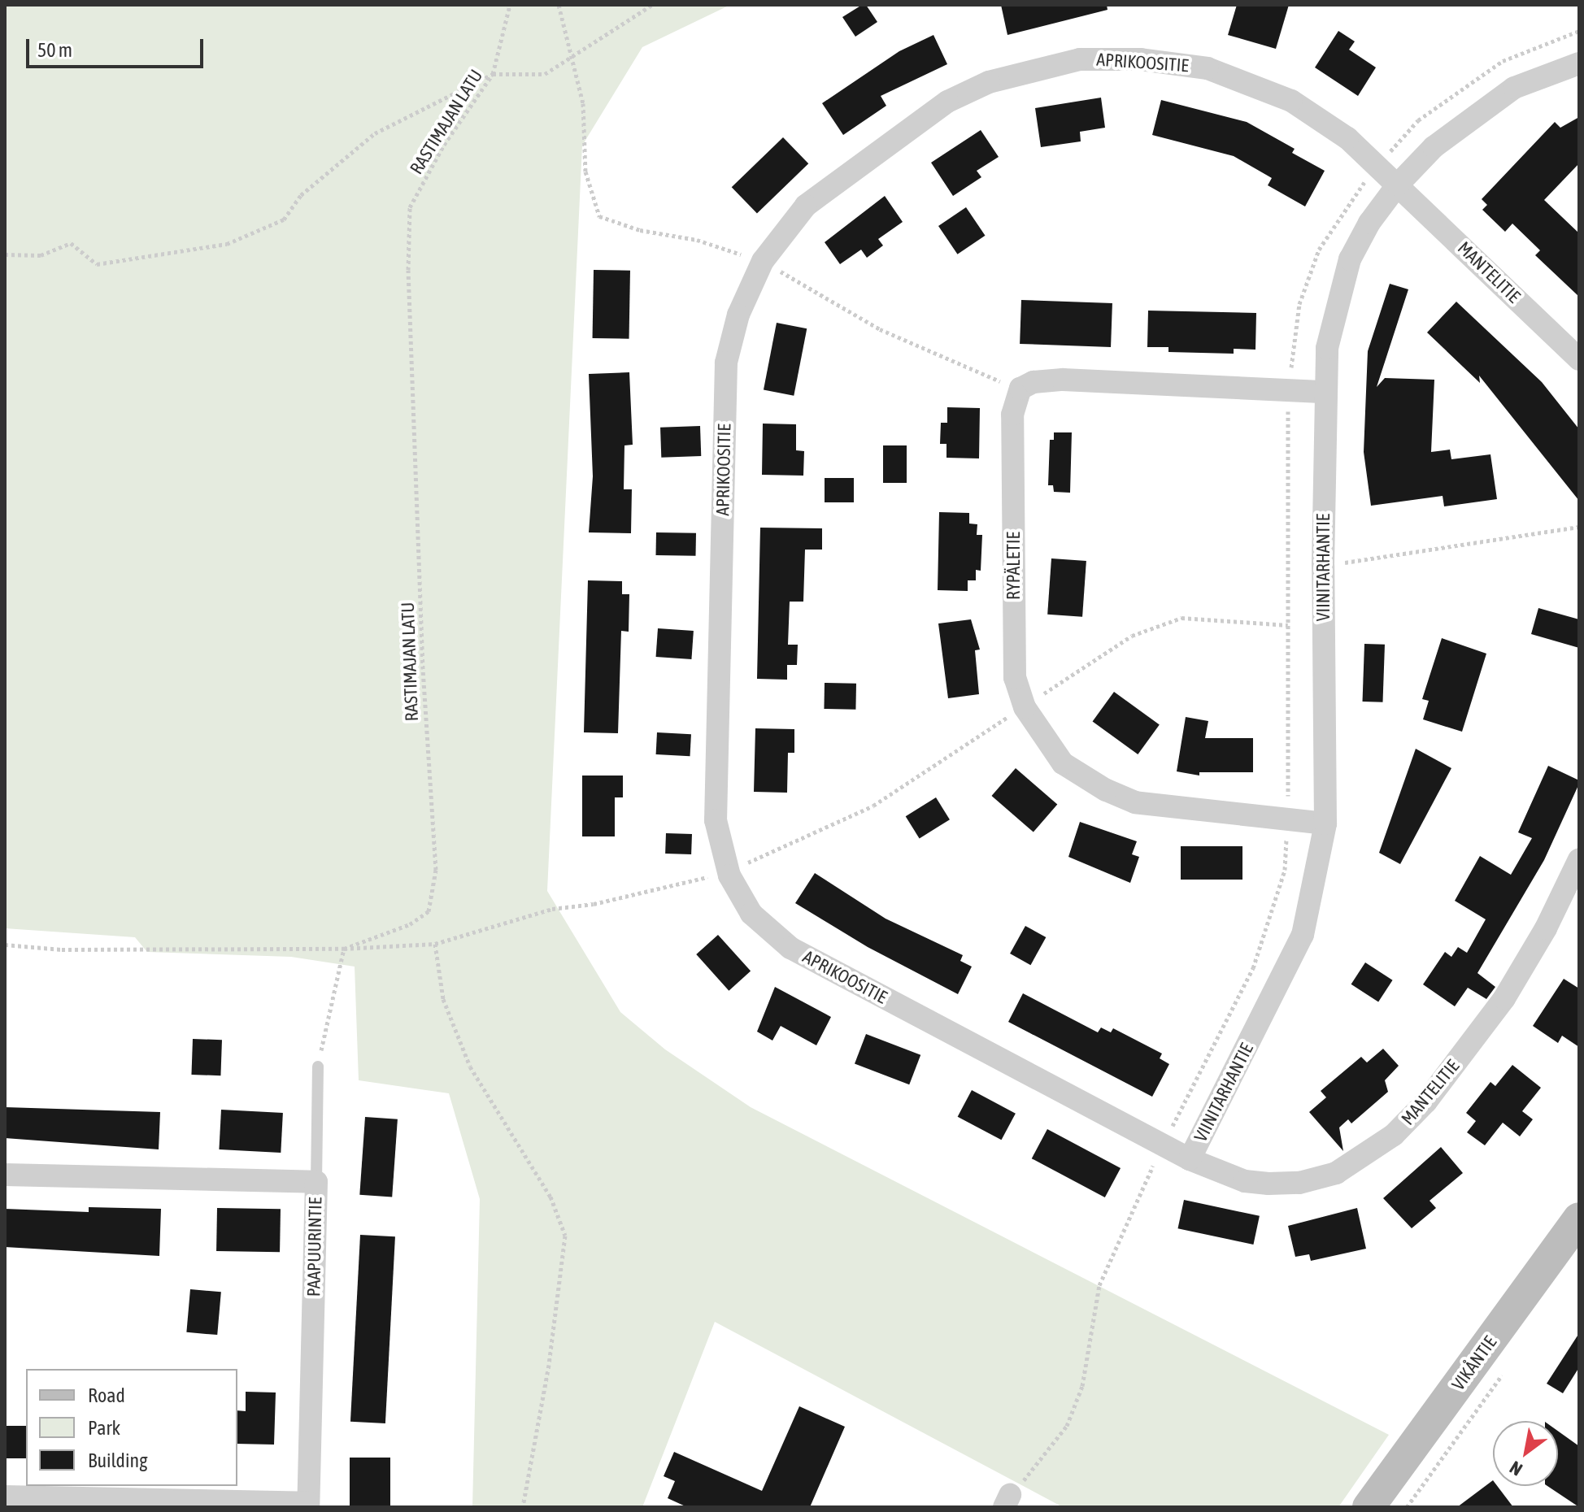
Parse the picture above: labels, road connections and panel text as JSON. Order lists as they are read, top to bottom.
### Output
{
  "streets": {
    "street": [
      "APRIKOOSITIE",
      "MANTELITIE",
      "RYPÄLETIE",
      "VIINITARHANTIE",
      "PAAPUURINTIE",
      "VIKÅNTIE"
    ],
    "path": ["RASTIMAJAN LATU"]
  },
  "crossings": [
    ["APRIKOOSITIE", "MANTELITIE"],
    ["APRIKOOSITIE", "VIINITARHANTIE"],
    ["MANTELITIE", "VIINITARHANTIE"],
    ["RYPÄLETIE", "VIINITARHANTIE"]
  ],
  "legend": ["Road", "Park", "Building"],
  "scale_bar": "50 m",
  "north": "bottom left"
}
